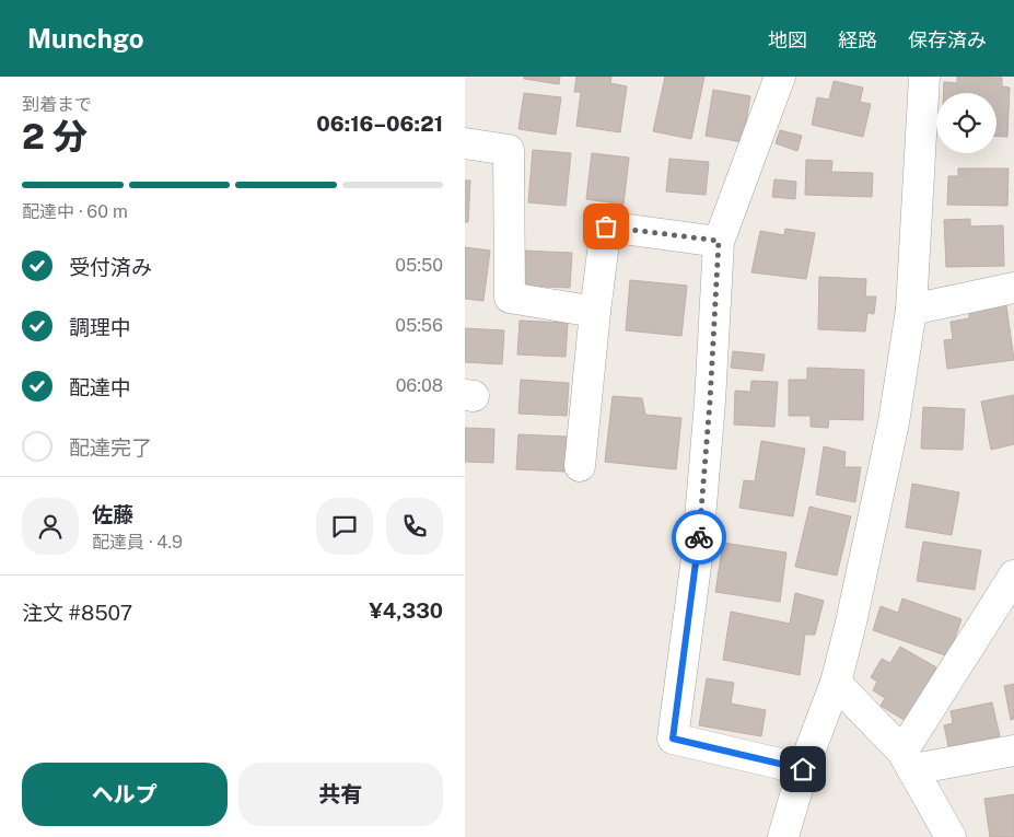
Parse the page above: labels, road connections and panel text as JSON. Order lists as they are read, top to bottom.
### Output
{
  "page": {
    "header": "Munchgo",
    "nav": ["地図", "経路", "保存済み"],
    "heading": ["2 分", "到着まで", "06:16–06:21"],
    "panel": [
      "佐藤",
      "配達員 · 4.9",
      "注文 #8507",
      "¥4,330"
    ],
    "bar": "配達中 · 60 m",
    "list": [
      ["受付済み", "05:50"],
      ["調理中", "05:56"],
      ["配達中", "06:08"],
      "配達完了"
    ],
    "buttons": ["ヘルプ", "共有"]
  }
}
